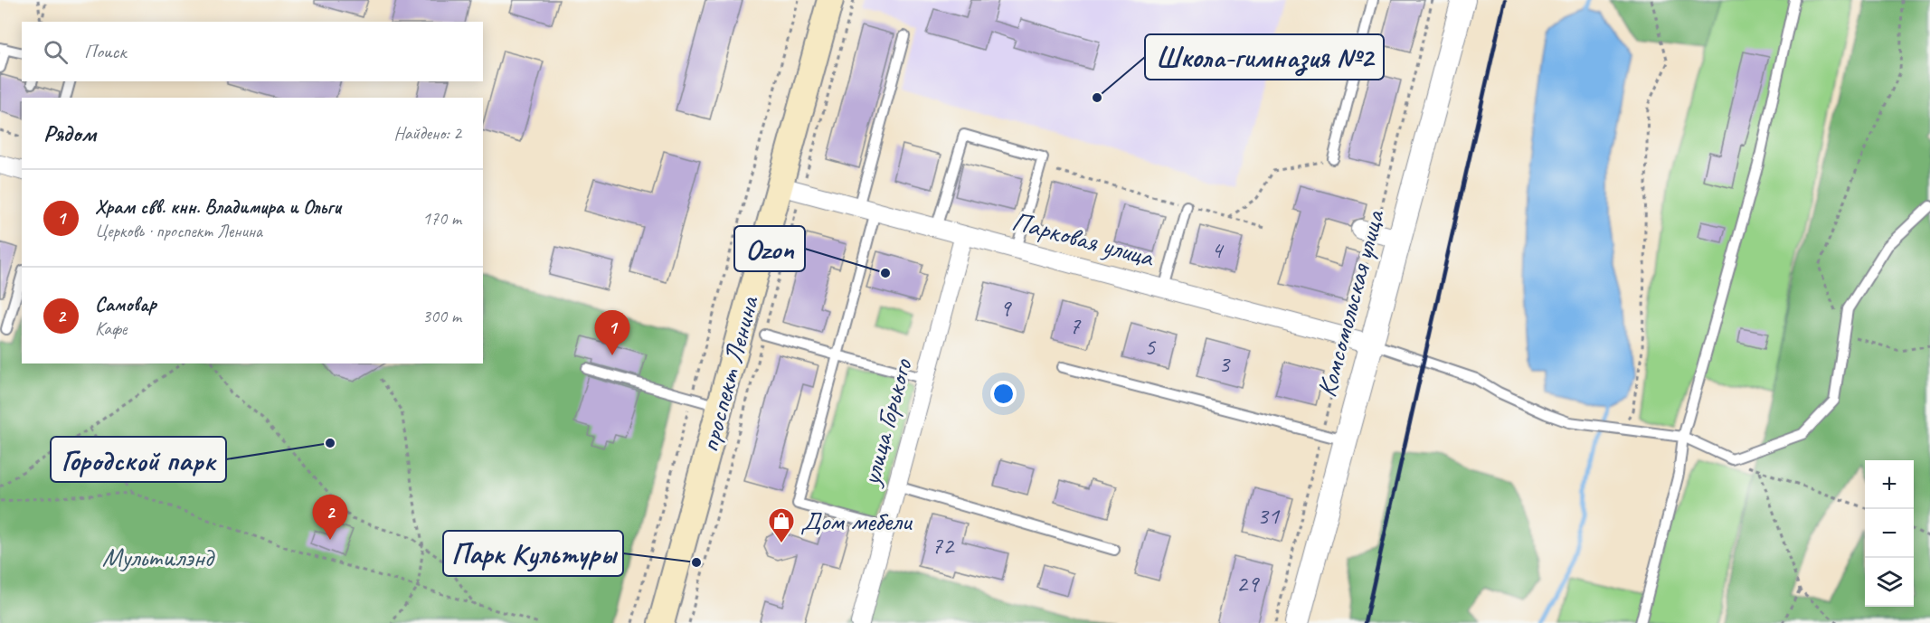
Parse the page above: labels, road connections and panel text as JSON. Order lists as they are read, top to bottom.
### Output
{
  "streets": {
    "main road": ["проспект Ленина"],
    "street": ["Парковая улица", "Комсомольская улица", "улица Горького"]
  },
  "crossings": [
    ["Парковая улица", "Комсомольская улица"],
    ["Парковая улица", "проспект Ленина"],
    ["Парковая улица", "улица Горького"]
  ],
  "parks": ["Мультилэнд"],
  "places": {
    "other": [
      "Школа-гимназия №2",
      "Ozon",
      "Городской парк",
      "Парк Культуры"
    ],
    "shop": ["Дом мебели"]
  },
  "house_numbers": [
    "4",
    "9",
    "7",
    "5",
    "3",
    "31",
    "72",
    "29"
  ],
  "page": {
    "search": "Поиск",
    "heading": ["Рядом", "Найдено: 2"],
    "list": [
      {
        "mark": "1",
        "name": "Храм свв. кнн. Владимира и Ольги",
        "note": "Церковь · проспект Ленина",
        "value": "170 m"
      },
      {
        "mark": "2",
        "name": "Самовар",
        "note": "Кафе",
        "value": "300 m"
      }
    ],
    "pins": ["1", "2"],
    "map_buttons": ["+", "−"]
  }
}
